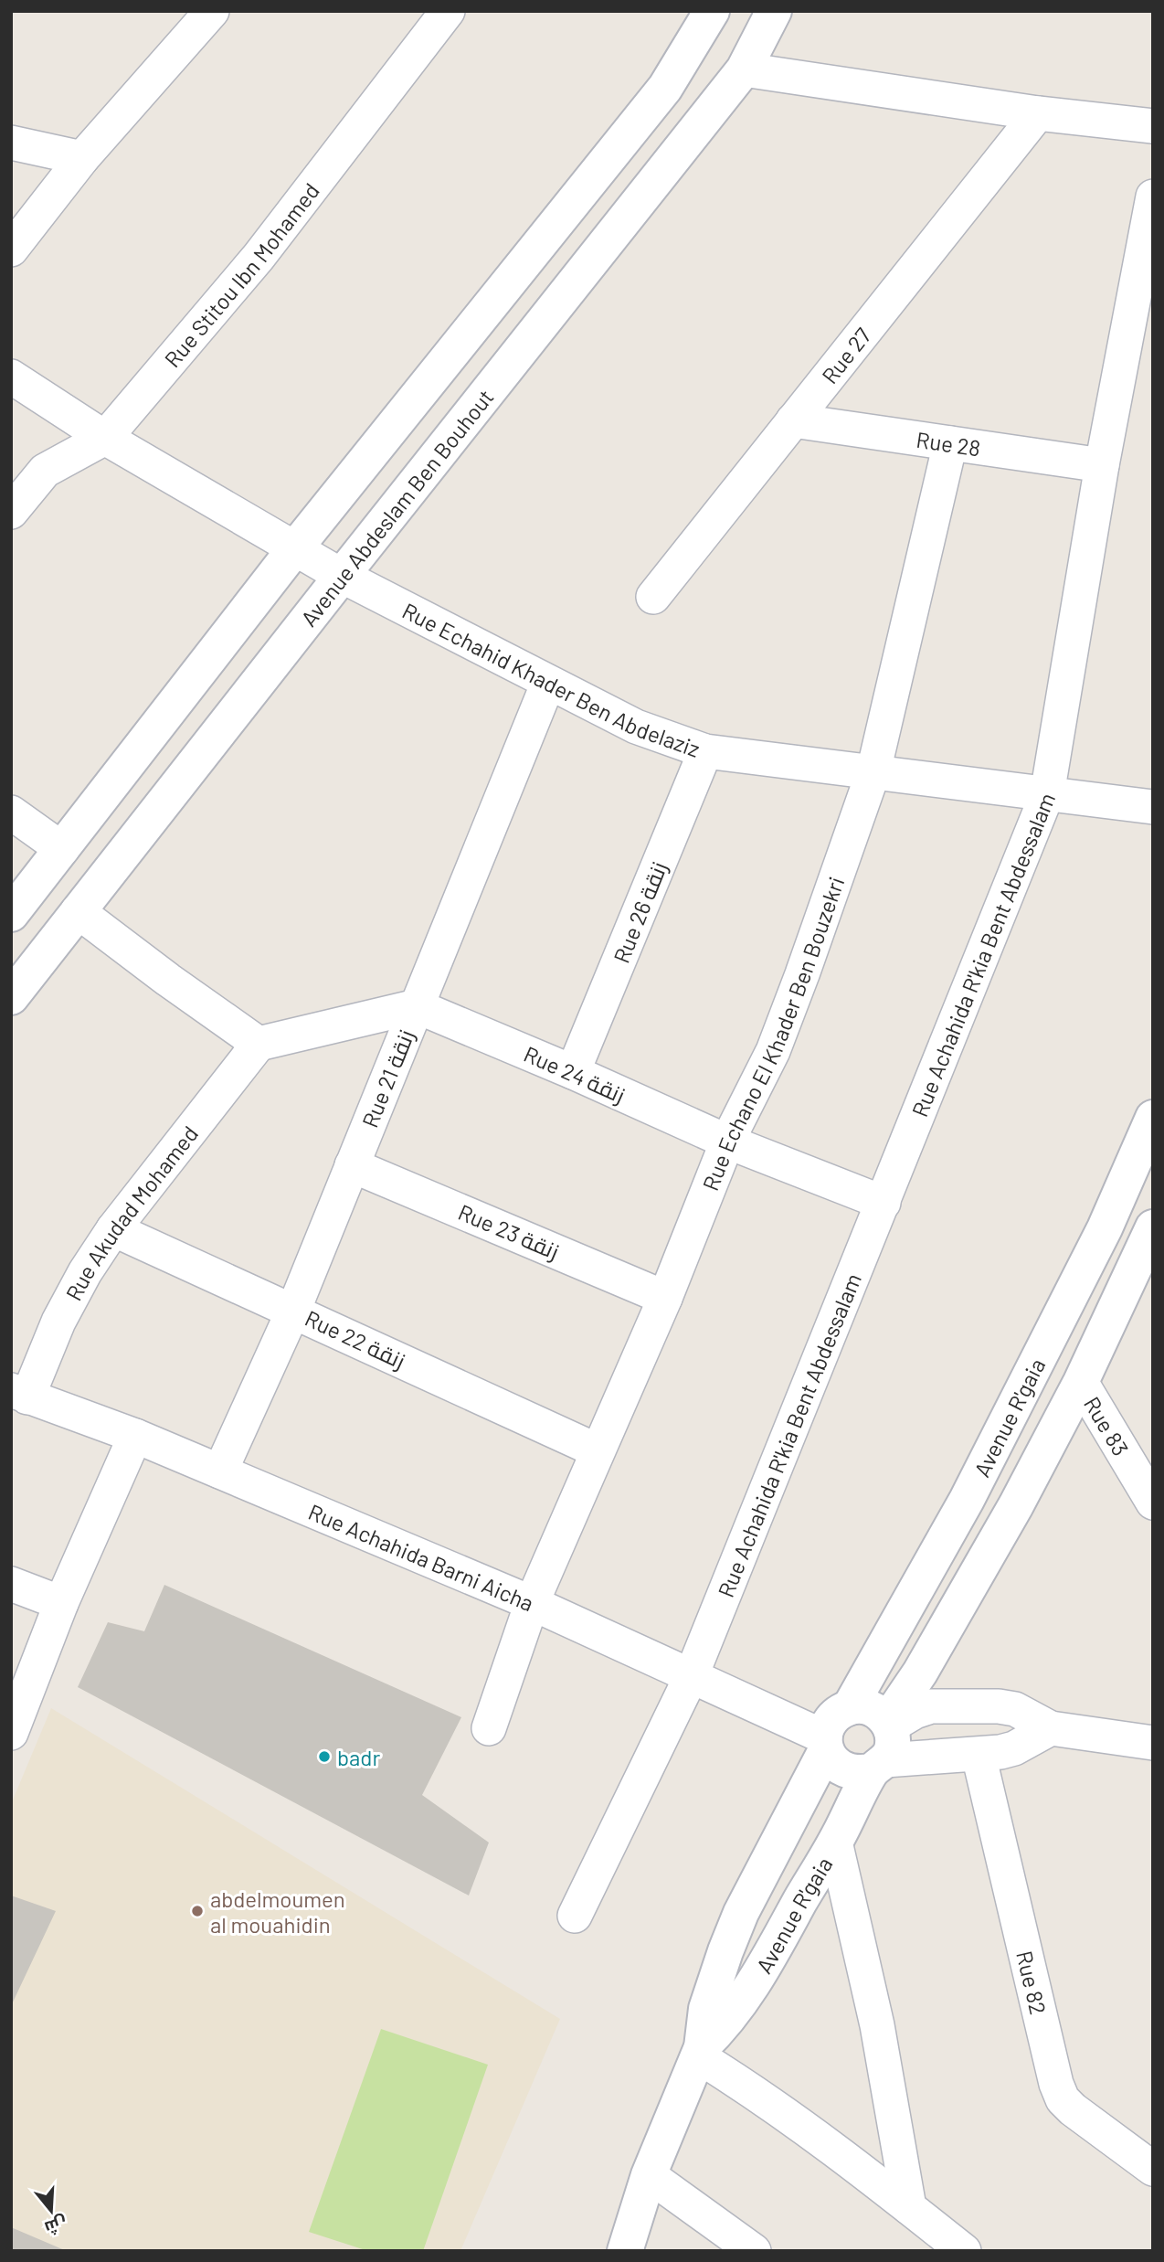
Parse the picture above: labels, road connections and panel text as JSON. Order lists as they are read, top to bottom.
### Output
{
  "streets": {
    "main road": ["Avenue Abdeslam Ben Bouhout", "Avenue R'gaia"],
    "street": [
      "Rue Stitou Ibn Mohamed",
      "Rue 27",
      "Rue 28",
      "Rue Echahid Khader Ben Abdelaziz",
      "Rue 26 زنقة",
      "Rue Achahida R'kia Bent Abdessalam",
      "Rue Echano El Khader Ben Bouzekri",
      "Rue 24 زنقة",
      "Rue 21 زنقة",
      "Rue Akudad Mohamed",
      "Rue 23 زنقة",
      "Rue 22 زنقة",
      "Rue 83",
      "Rue Achahida Barni Aicha",
      "Rue 82"
    ]
  },
  "crossings": [
    ["Rue Stitou Ibn Mohamed", "Rue Echahid Khader Ben Abdelaziz"],
    ["Rue 27", "Rue 28"],
    ["Rue 28", "Rue Achahida R'kia Bent Abdessalam"],
    ["Rue 28", "Rue Echano El Khader Ben Bouzekri"],
    ["Avenue Abdeslam Ben Bouhout", "Rue Echahid Khader Ben Abdelaziz"],
    ["Rue Echahid Khader Ben Abdelaziz", "Rue 26 زنقة"],
    ["Rue Echahid Khader Ben Abdelaziz", "Rue Achahida R'kia Bent Abdessalam"],
    ["Rue Echahid Khader Ben Abdelaziz", "Rue Echano El Khader Ben Bouzekri"],
    ["Rue Echahid Khader Ben Abdelaziz", "Rue 21 زنقة"],
    ["Rue 26 زنقة", "Rue 24 زنقة"],
    ["Rue Achahida R'kia Bent Abdessalam", "Rue 24 زنقة"],
    ["Rue Achahida R'kia Bent Abdessalam", "Rue Achahida Barni Aicha"],
    ["Rue Echano El Khader Ben Bouzekri", "Rue 24 زنقة"],
    ["Rue Echano El Khader Ben Bouzekri", "Rue 23 زنقة"],
    ["Rue Echano El Khader Ben Bouzekri", "Rue 22 زنقة"],
    ["Rue Echano El Khader Ben Bouzekri", "Rue Achahida Barni Aicha"],
    ["Rue 24 زنقة", "Rue 21 زنقة"],
    ["Rue 21 زنقة", "Rue 23 زنقة"],
    ["Rue 21 زنقة", "Rue 22 زنقة"],
    ["Rue 21 زنقة", "Rue Achahida Barni Aicha"],
    ["Rue Akudad Mohamed", "Rue 22 زنقة"],
    ["Rue Akudad Mohamed", "Rue Achahida Barni Aicha"],
    ["Avenue R'gaia", "Rue Achahida Barni Aicha"]
  ],
  "places": ["badr", "abdelmoumen al mouahidin"],
  "north": "bottom"
}
